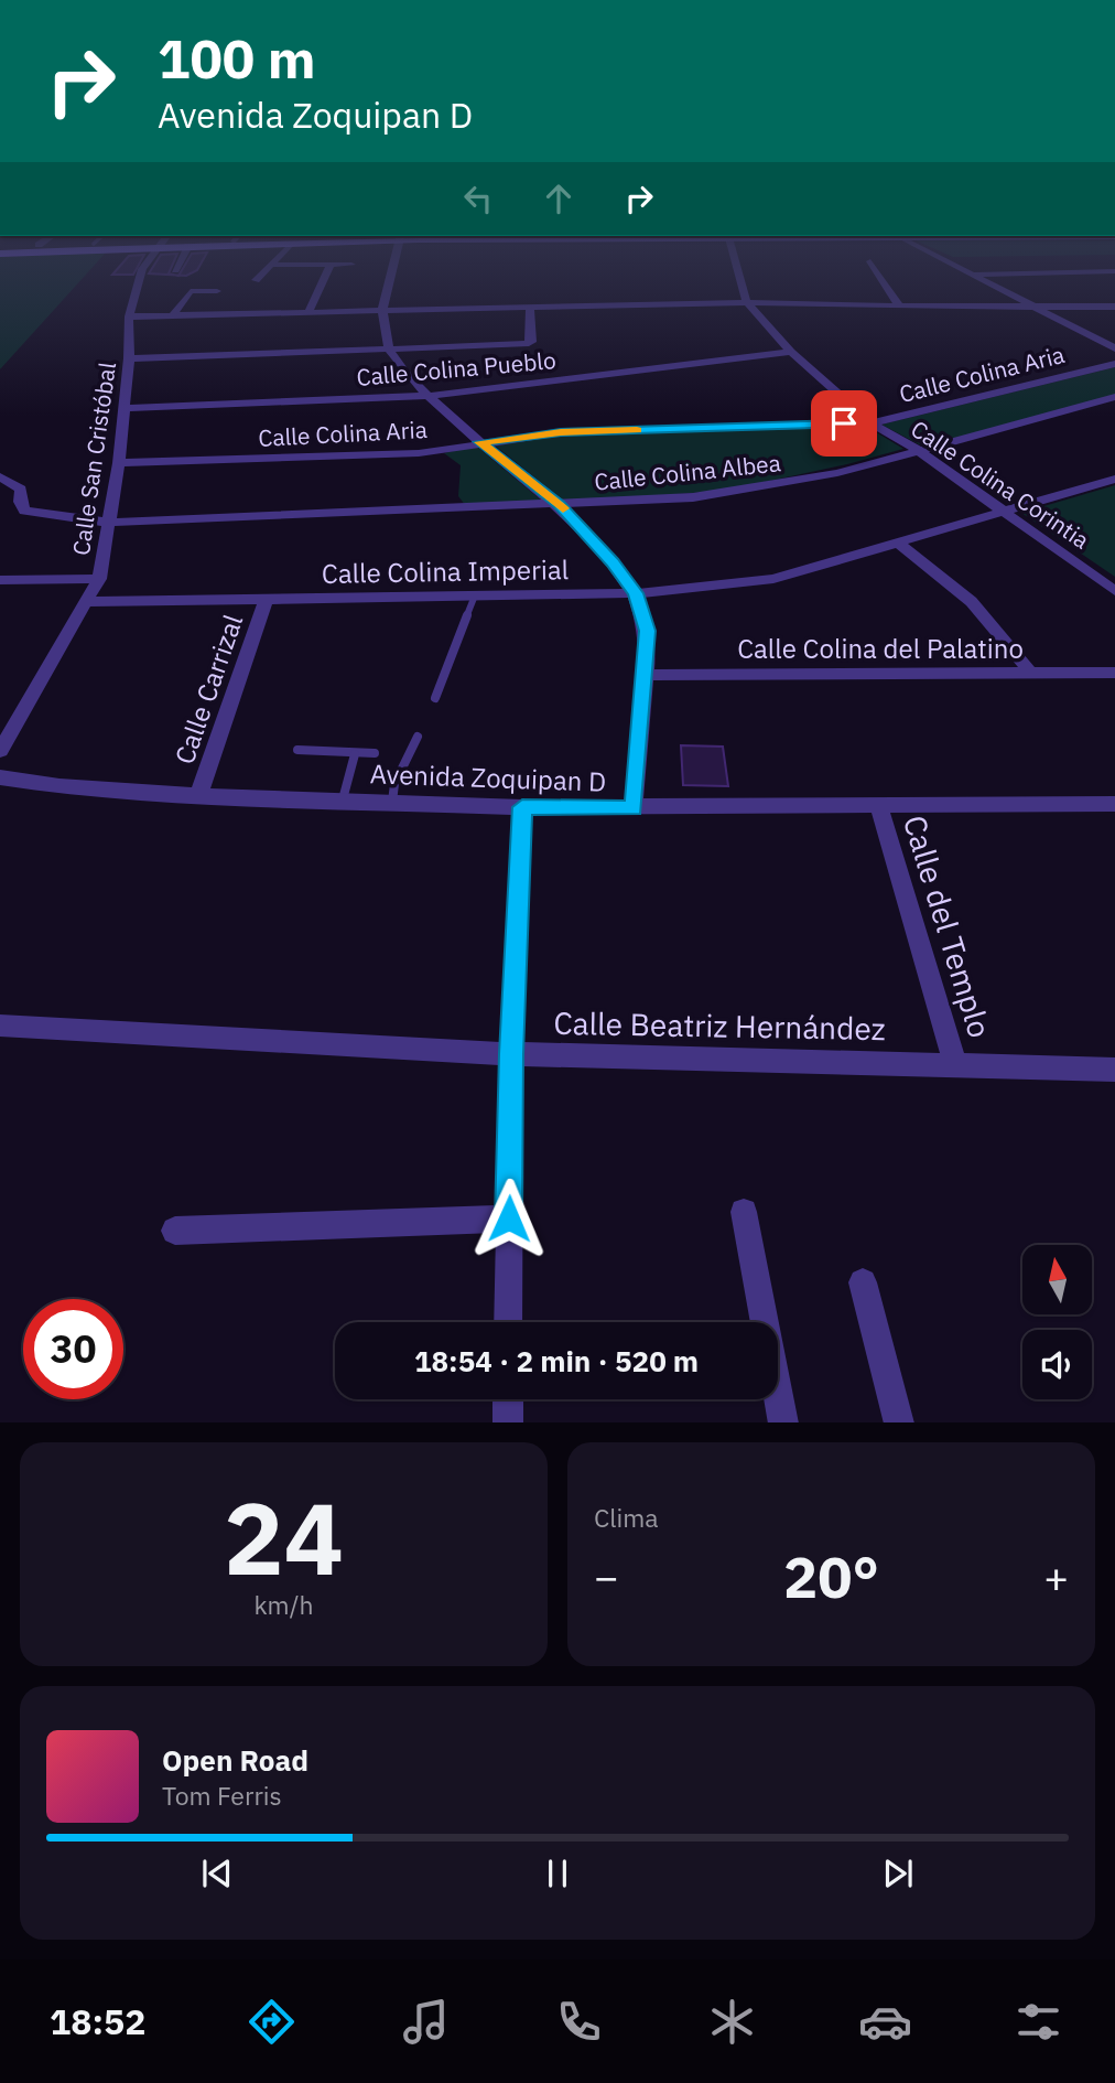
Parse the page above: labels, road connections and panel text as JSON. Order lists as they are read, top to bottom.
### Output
{
  "streets": {
    "street": [
      "Calle Colina Pueblo",
      "Calle Colina Aria",
      "Calle San Cristóbal",
      "Calle Colina Albea",
      "Calle Colina Corintia",
      "Calle Colina Imperial",
      "Calle Colina del Palatino",
      "Calle Carrizal",
      "Avenida Zoquipan D",
      "Calle del Templo",
      "Calle Beatriz Hernández"
    ]
  },
  "crossings": [
    ["Calle Colina Pueblo", "Calle San Cristóbal"],
    ["Calle Colina Pueblo", "Calle Colina Corintia"],
    ["Calle Colina Aria", "Calle San Cristóbal"],
    ["Calle Colina Aria", "Calle Colina Corintia"],
    ["Calle San Cristóbal", "Calle Colina Albea"],
    ["Calle San Cristóbal", "Calle Colina Imperial"],
    ["Calle Colina Albea", "Calle Colina Corintia"],
    ["Calle Colina Corintia", "Calle Colina Imperial"],
    ["Calle Colina Imperial", "Calle Carrizal"],
    ["Calle Carrizal", "Avenida Zoquipan D"],
    ["Avenida Zoquipan D", "Calle del Templo"],
    ["Calle del Templo", "Calle Beatriz Hernández"]
  ],
  "north": "top",
  "page": {
    "turn": ["100 m", "Avenida Zoquipan D"],
    "limit": "30",
    "trip": "18:54 · 2 min · 520 m",
    "tile": [
      ["24", "km/h"],
      "Clima"
    ],
    "heat": ["−", "20°", "+"],
    "song": ["Open Road", "Tom Ferris"],
    "tabs": "18:52"
  }
}
